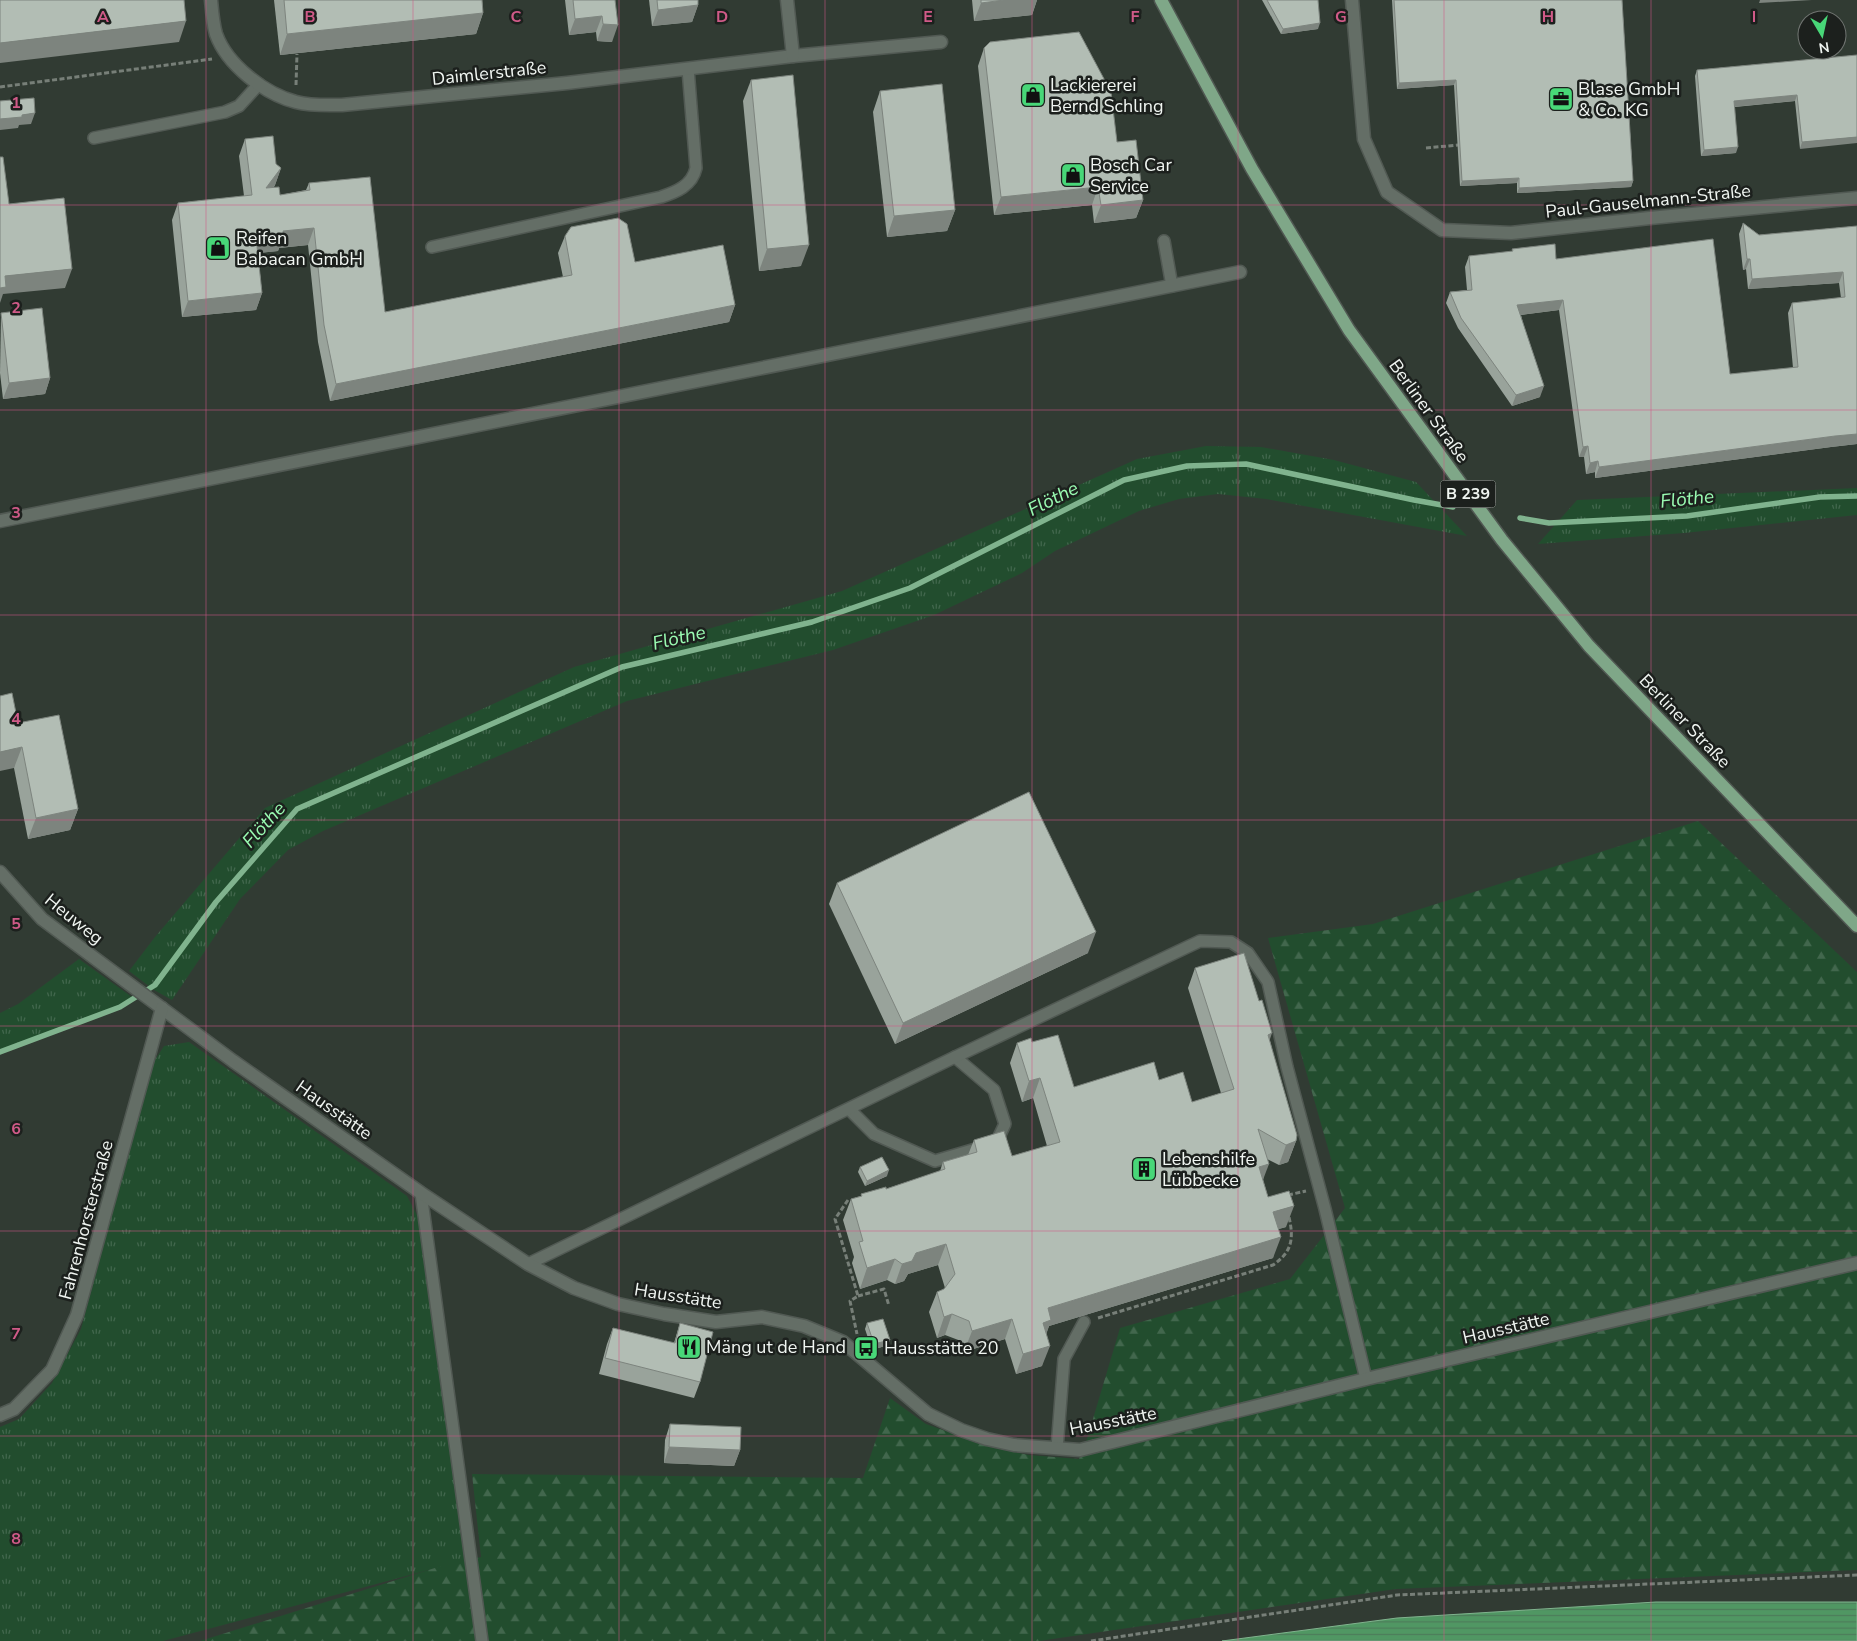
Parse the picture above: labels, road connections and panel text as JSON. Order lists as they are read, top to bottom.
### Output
{
  "streets": {
    "main road": ["Berliner Straße", "B 239"],
    "street": [
      "Daimlerstraße",
      "Paul-Gauselmann-Straße",
      "Heuweg",
      "Hausstätte",
      "Fahrenhorsterstraße"
    ]
  },
  "crossings": [
    ["Heuweg", "Hausstätte"],
    ["Hausstätte", "Fahrenhorsterstraße"]
  ],
  "water": ["Flöthe"],
  "places": {
    "shop": ["Lackiererei Bernd Schling", "Bosch Car Service", "Reifen Babacan GmbH"],
    "office": ["Blase GmbH & Co. KG"],
    "building": ["Lebenshilfe Lübbecke"],
    "restaurant": ["Mäng ut de Hand"],
    "bus stop": ["Hausstätte 20"]
  },
  "north": "bottom",
  "grid": {
    "columns": [
      "A",
      "B",
      "C",
      "D",
      "E",
      "F",
      "G",
      "H",
      "I"
    ],
    "rows": [
      "1",
      "2",
      "3",
      "4",
      "5",
      "6",
      "7",
      "8"
    ]
  }
}
